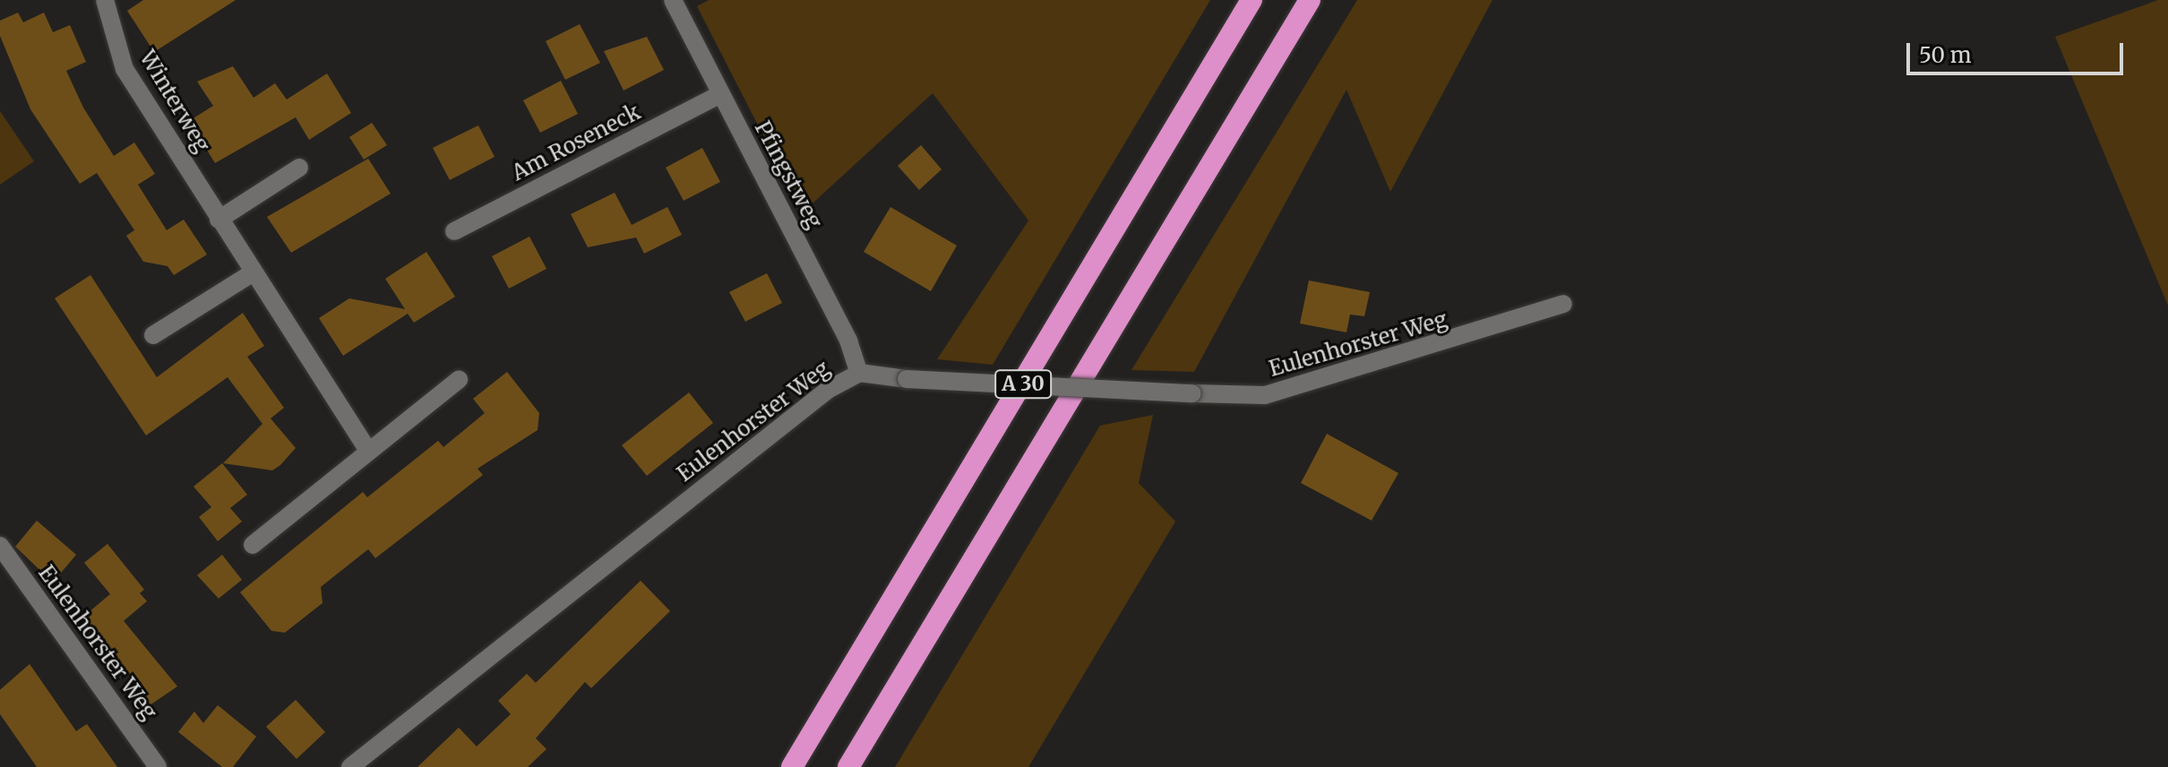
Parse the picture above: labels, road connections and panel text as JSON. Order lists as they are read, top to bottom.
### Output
{
  "streets": {
    "highway": ["A 30"],
    "street": [
      "Winterweg",
      "Am Roseneck",
      "Pfingstweg",
      "Eulenhorster Weg"
    ]
  },
  "crossings": [
    ["Am Roseneck", "Pfingstweg"],
    ["Pfingstweg", "Eulenhorster Weg"]
  ],
  "scale_bar": "50 m"
}
